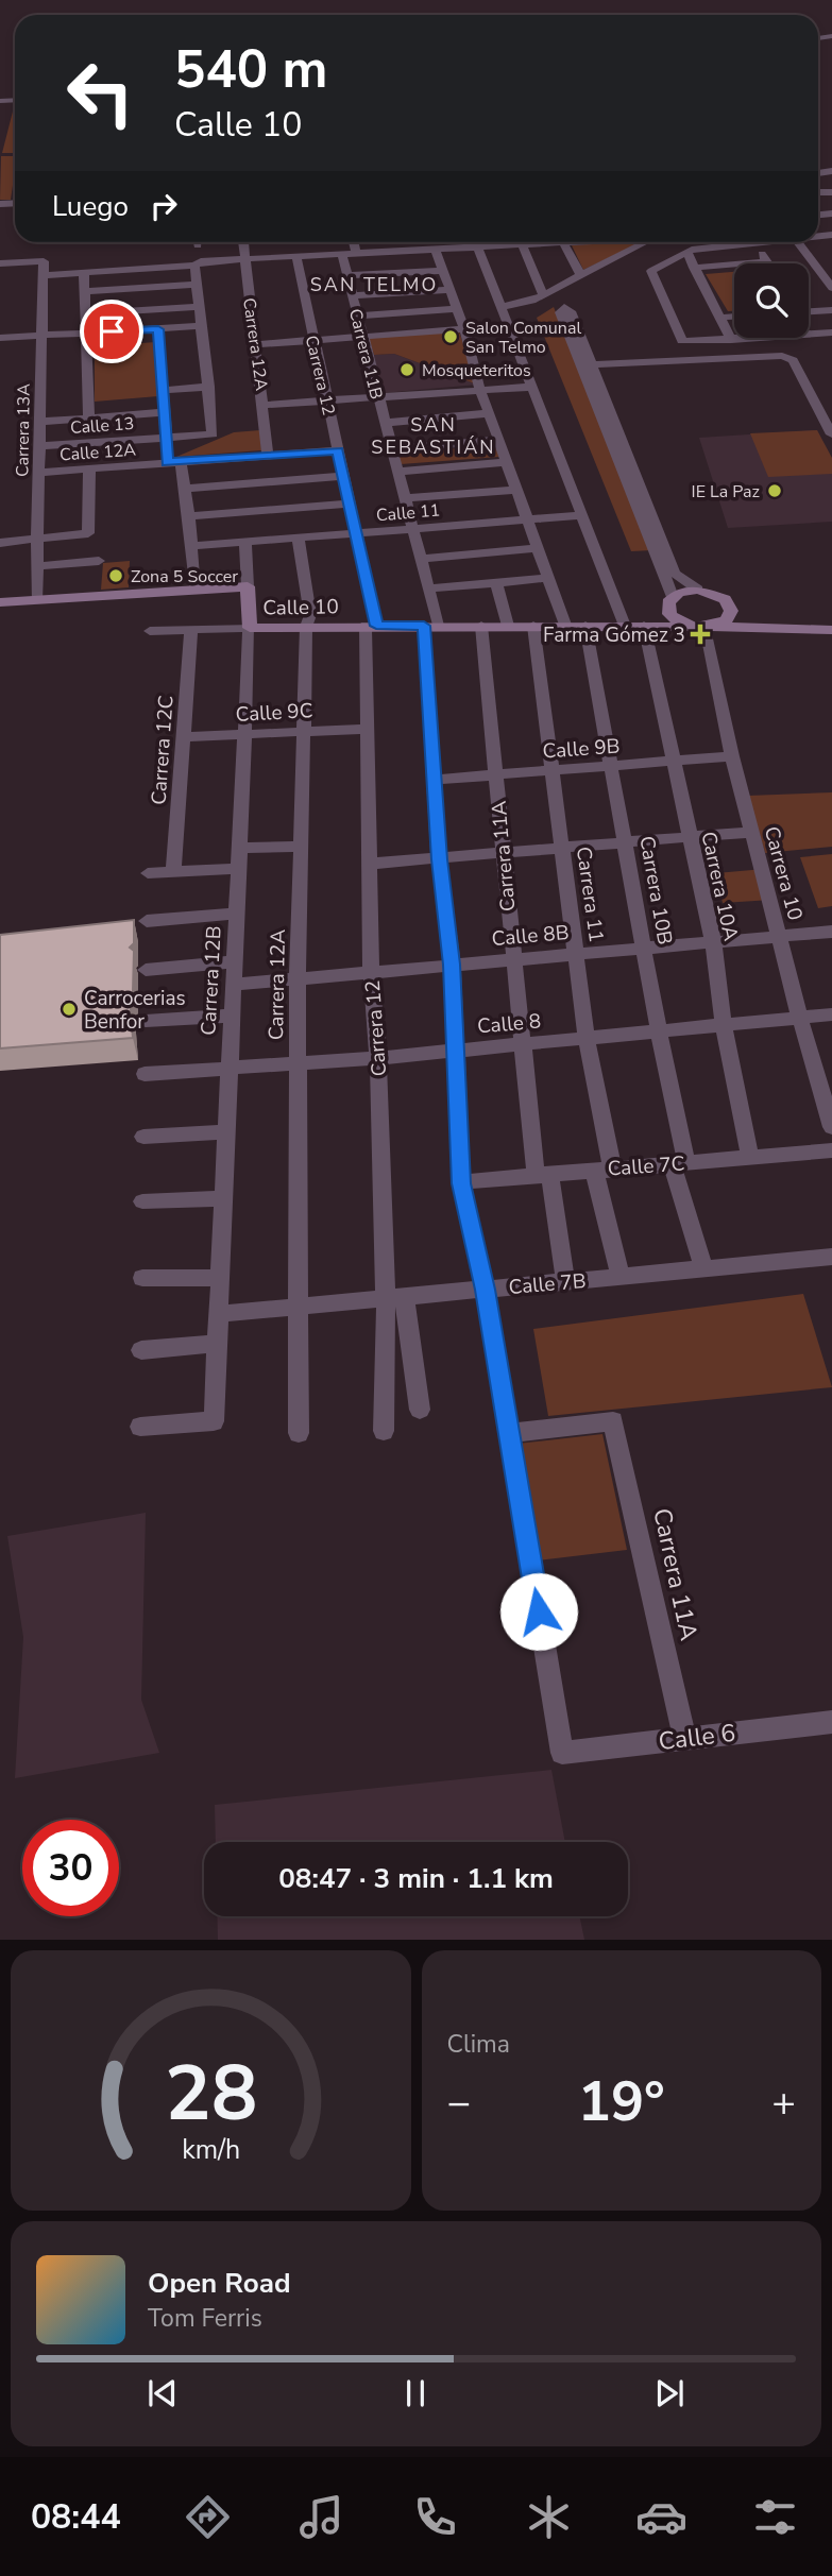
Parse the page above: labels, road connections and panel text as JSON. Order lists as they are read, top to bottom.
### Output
{
  "streets": {
    "street": [
      "Carrera 12A",
      "Carrera 11B",
      "Carrera 12",
      "Calle 13",
      "Carrera 13A",
      "Calle 12A",
      "Calle 11",
      "Calle 10",
      "Calle 9C",
      "Calle 9B",
      "Carrera 12C",
      "Carrera 11A",
      "Carrera 10",
      "Carrera 10A",
      "Carrera 10B",
      "Carrera 11",
      "Calle 8B",
      "Carrera 12B",
      "Calle 8",
      "Calle 7C",
      "Calle 7B",
      "Calle 6"
    ]
  },
  "crossings": [
    ["Carrera 12A", "Calle 12A"],
    ["Carrera 12A", "Calle 11"],
    ["Carrera 12A", "Calle 10"],
    ["Carrera 12A", "Calle 9C"],
    ["Carrera 12A", "Calle 8B"],
    ["Carrera 12A", "Calle 8"],
    ["Carrera 12A", "Calle 7B"],
    ["Carrera 11B", "Calle 11"],
    ["Carrera 11B", "Calle 10"],
    ["Carrera 11B", "Calle 9B"],
    ["Carrera 11B", "Carrera 11A"],
    ["Carrera 11B", "Calle 8B"],
    ["Carrera 11B", "Calle 8"],
    ["Carrera 11B", "Calle 7C"],
    ["Carrera 11B", "Calle 7B"],
    ["Carrera 11B", "Calle 6"],
    ["Carrera 12", "Calle 12A"],
    ["Carrera 12", "Calle 11"],
    ["Carrera 12", "Calle 10"],
    ["Carrera 12", "Calle 9C"],
    ["Carrera 12", "Calle 8B"],
    ["Carrera 12", "Calle 8"],
    ["Carrera 12", "Calle 7B"],
    ["Calle 13", "Carrera 13A"],
    ["Carrera 13A", "Calle 12A"],
    ["Carrera 13A", "Calle 10"],
    ["Calle 11", "Carrera 12B"],
    ["Calle 10", "Carrera 12C"],
    ["Calle 10", "Carrera 11A"],
    ["Calle 10", "Carrera 10"],
    ["Calle 10", "Carrera 10A"],
    ["Calle 10", "Carrera 10B"],
    ["Calle 10", "Carrera 11"],
    ["Calle 10", "Carrera 12B"],
    ["Calle 9C", "Carrera 12C"],
    ["Calle 9C", "Carrera 12B"],
    ["Calle 9B", "Carrera 11A"],
    ["Calle 9B", "Carrera 10"],
    ["Calle 9B", "Carrera 10A"],
    ["Calle 9B", "Carrera 10B"],
    ["Calle 9B", "Carrera 11"],
    ["Carrera 11A", "Calle 8B"],
    ["Carrera 11A", "Calle 8"],
    ["Carrera 11A", "Calle 7C"],
    ["Carrera 11A", "Calle 7B"],
    ["Carrera 11A", "Calle 6"],
    ["Carrera 10", "Calle 8B"],
    ["Carrera 10", "Calle 8"],
    ["Carrera 10A", "Calle 8B"],
    ["Carrera 10A", "Calle 8"],
    ["Carrera 10A", "Calle 7C"],
    ["Carrera 10B", "Calle 8B"],
    ["Carrera 10B", "Calle 8"],
    ["Carrera 10B", "Calle 7C"],
    ["Carrera 10B", "Calle 7B"],
    ["Carrera 11", "Calle 8B"],
    ["Carrera 11", "Calle 8"],
    ["Carrera 11", "Calle 7C"],
    ["Carrera 11", "Calle 7B"],
    ["Calle 8B", "Carrera 12B"],
    ["Carrera 12B", "Calle 8"],
    ["Carrera 12B", "Calle 7B"]
  ],
  "districts": ["SAN TELMO", "SAN SEBASTIÁN"],
  "places": {
    "other": [
      "Salon Comunal San Telmo",
      "Mosqueteritos",
      "IE La Paz",
      "Zona 5 Soccer",
      "Carrocerias Benfor"
    ],
    "health": ["Farma Gómez 3"]
  },
  "page": {
    "turn": ["540 m", "Calle 10"],
    "then": "Luego",
    "limit": "30",
    "trip": "08:47 · 3 min · 1.1 km",
    "tile": "Clima",
    "heat": ["−", "19°", "+"],
    "song": ["Open Road", "Tom Ferris"],
    "tabs": "08:44",
    "gauge": ["28", "km/h"]
  }
}
